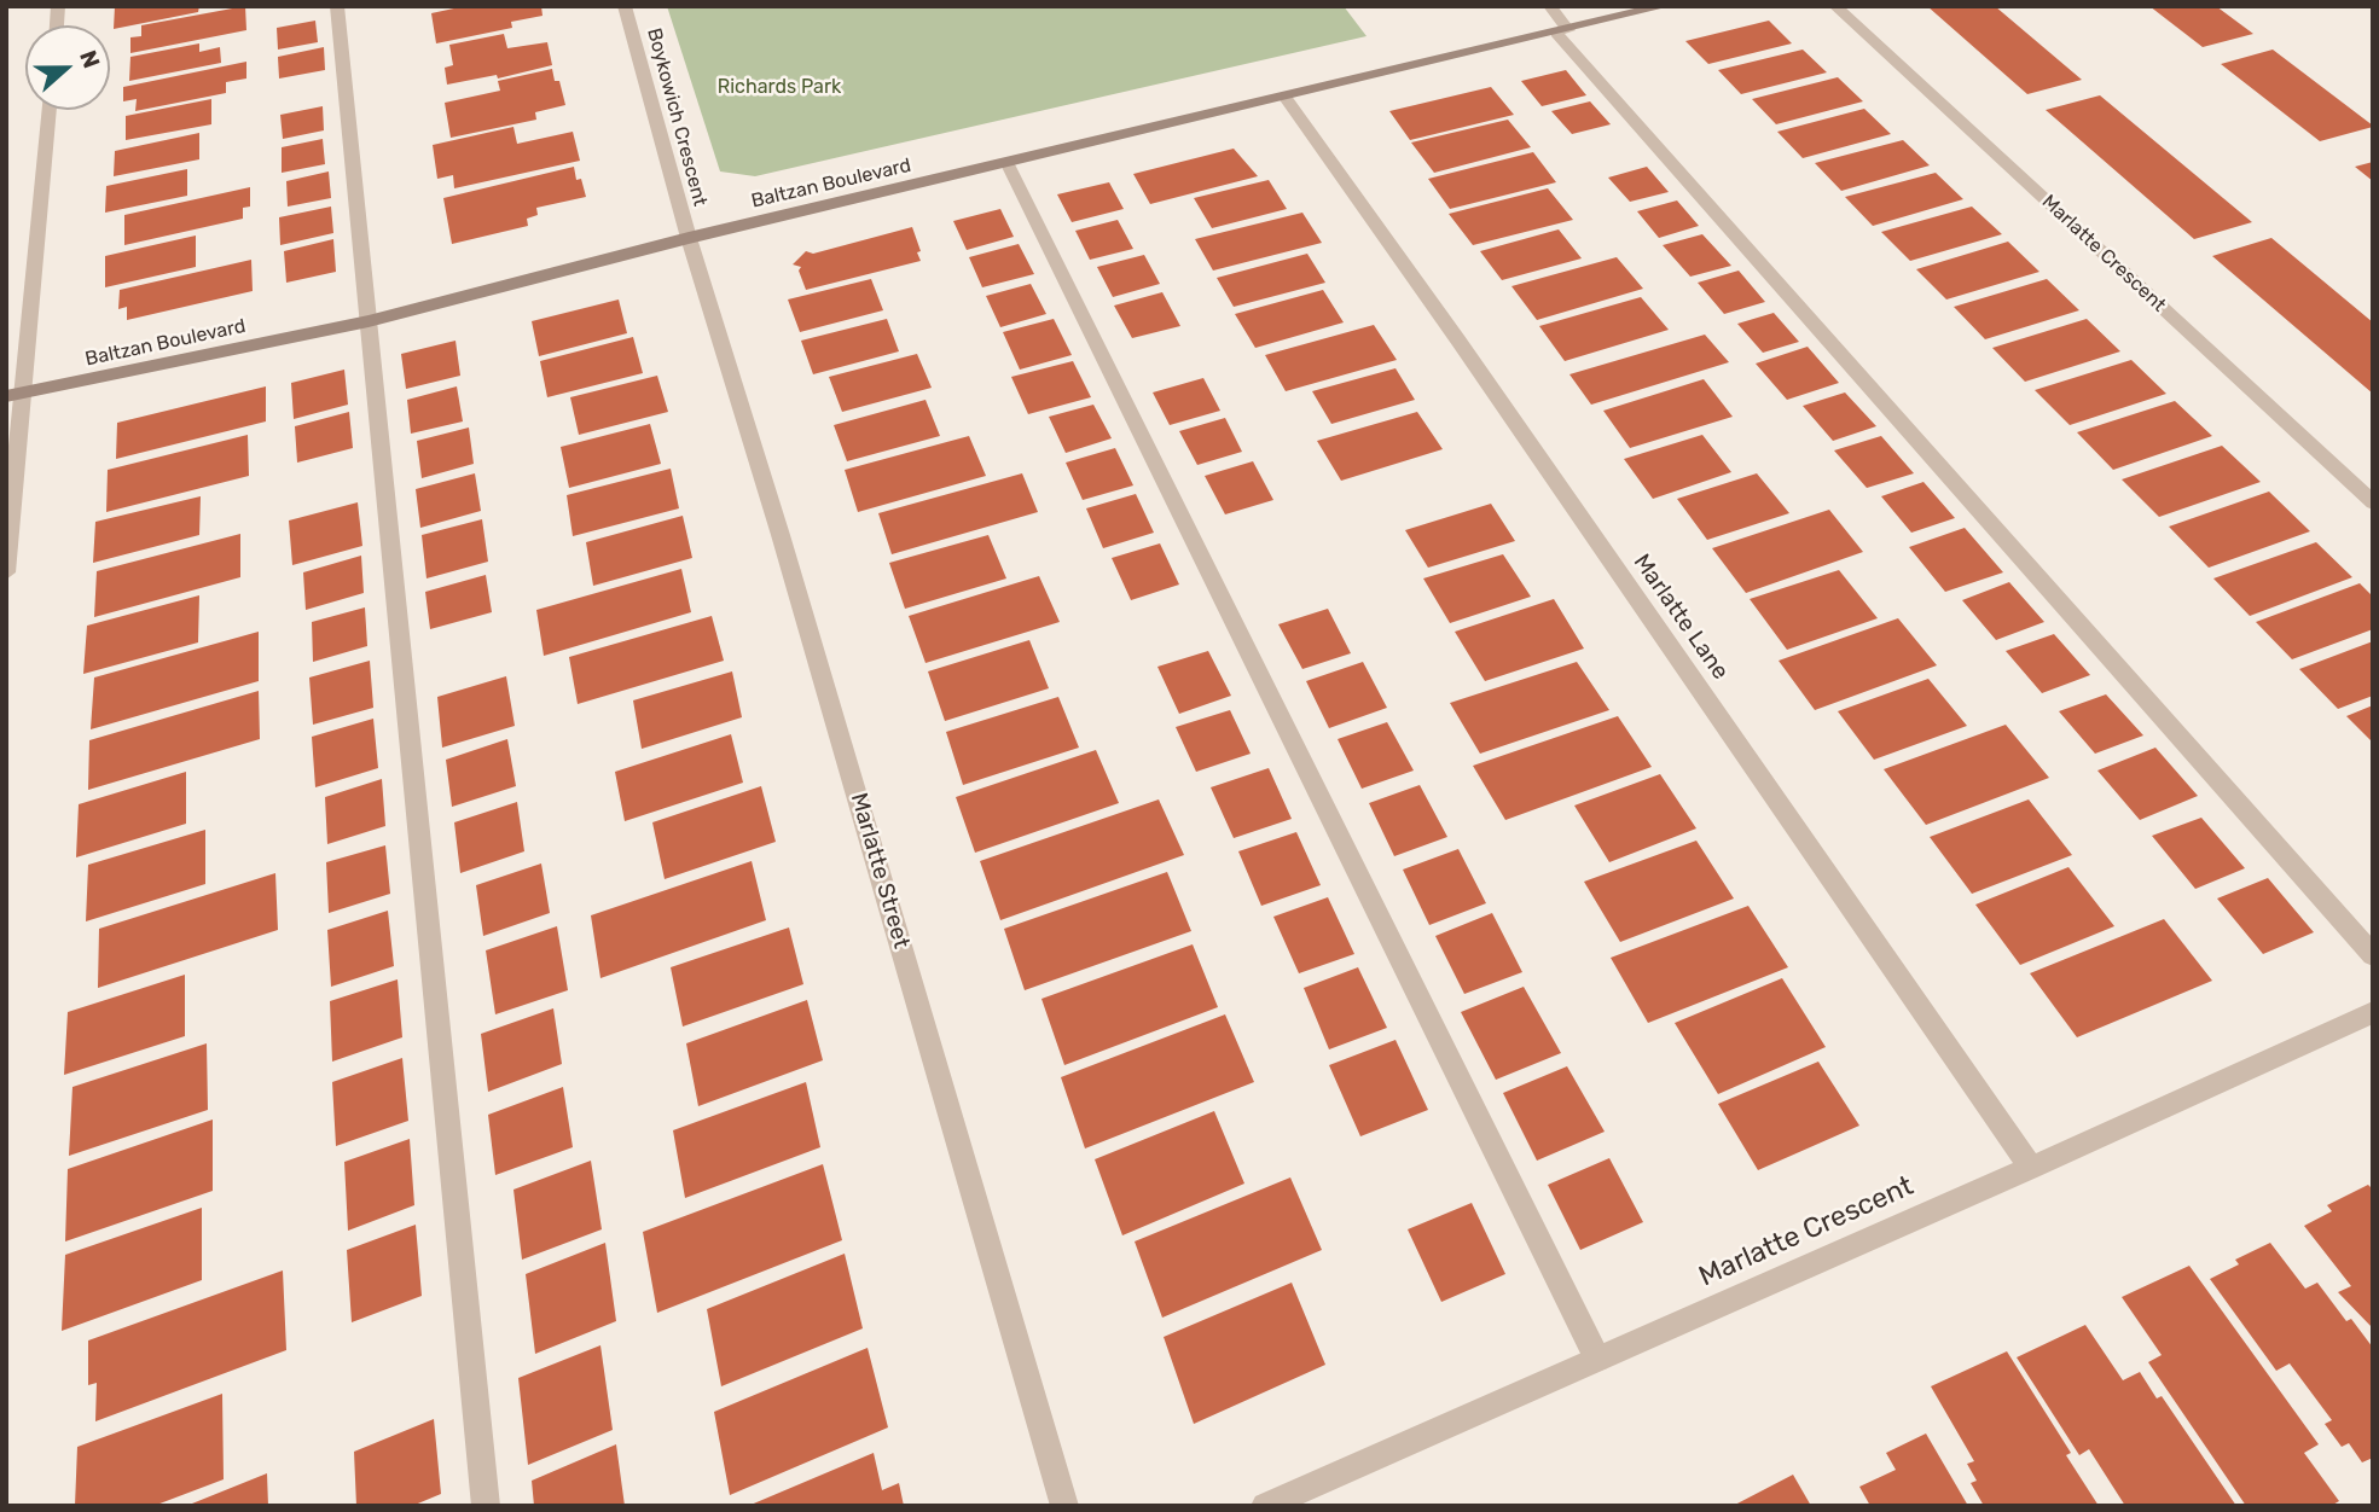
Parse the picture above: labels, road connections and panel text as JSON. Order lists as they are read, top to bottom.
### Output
{
  "streets": {
    "street": [
      "Boykowich Crescent",
      "Baltzan Boulevard",
      "Marlatte Crescent",
      "Marlatte Lane",
      "Marlatte Street"
    ]
  },
  "crossings": [
    ["Boykowich Crescent", "Baltzan Boulevard"],
    ["Boykowich Crescent", "Marlatte Street"],
    ["Baltzan Boulevard", "Marlatte Lane"],
    ["Baltzan Boulevard", "Marlatte Street"],
    ["Marlatte Crescent", "Marlatte Lane"]
  ],
  "parks": ["Richards Park"],
  "north": "right"
}
